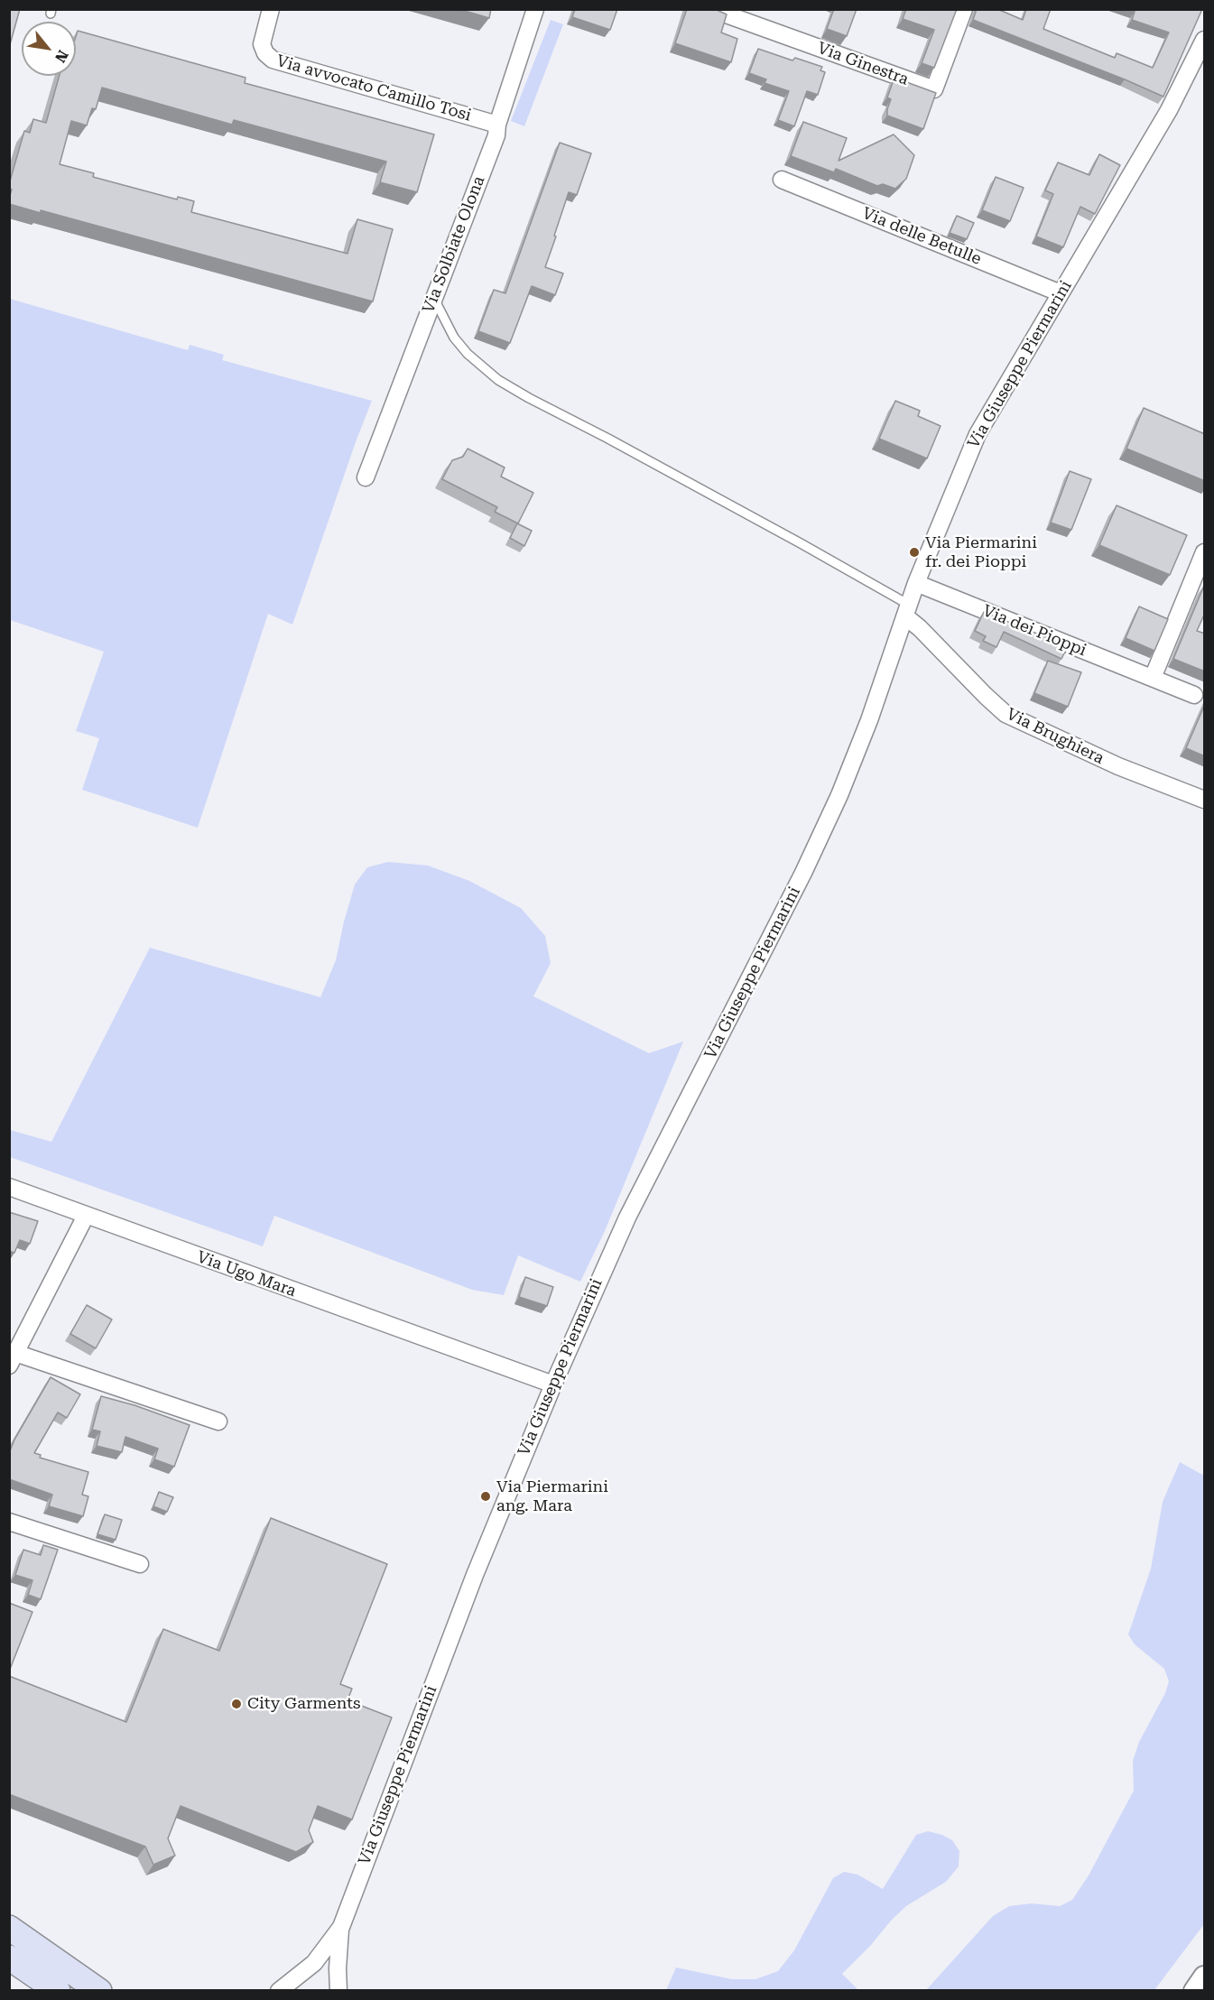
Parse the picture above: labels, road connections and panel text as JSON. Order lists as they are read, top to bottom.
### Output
{
  "streets": {
    "street": [
      "Via Ginestra",
      "Via avvocato Camillo Tosi",
      "Via delle Betulle",
      "Via Solbiate Olona",
      "Via Giuseppe Piermarini",
      "Via dei Pioppi",
      "Via Brughiera",
      "Via Ugo Mara"
    ]
  },
  "crossings": [
    ["Via avvocato Camillo Tosi", "Via Solbiate Olona"],
    ["Via delle Betulle", "Via Giuseppe Piermarini"],
    ["Via Giuseppe Piermarini", "Via dei Pioppi"],
    ["Via Giuseppe Piermarini", "Via Brughiera"],
    ["Via Giuseppe Piermarini", "Via Ugo Mara"]
  ],
  "places": ["Via Piermarini fr. dei Pioppi", "Via Piermarini ang. Mara", "City Garments"],
  "north": "bottom right"
}
